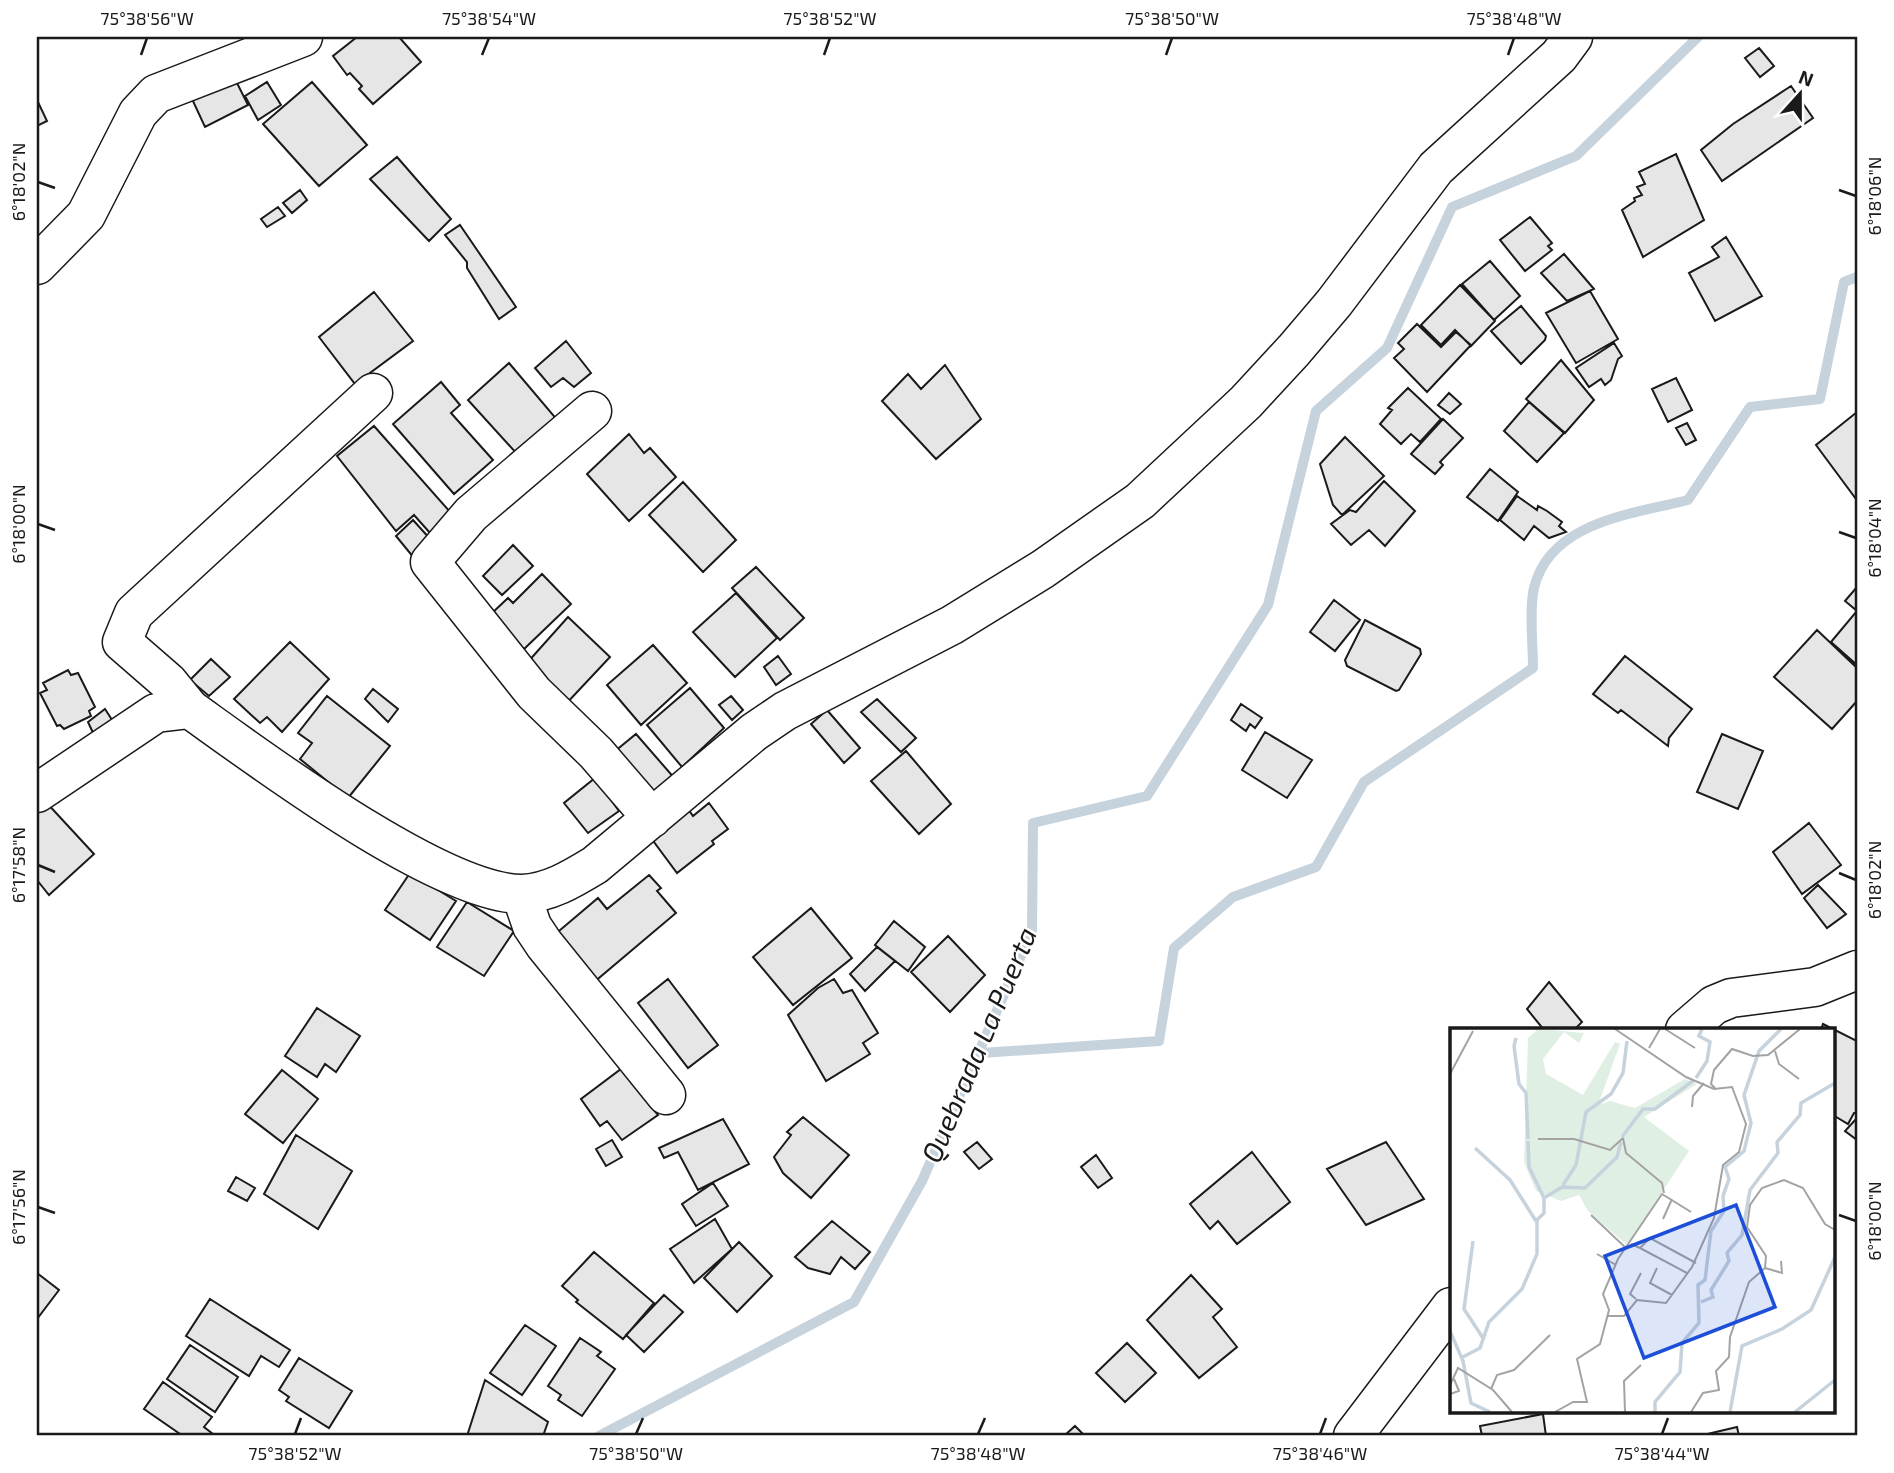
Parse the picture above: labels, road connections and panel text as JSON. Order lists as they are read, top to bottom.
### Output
{
  "water": ["Quebrada La Puerta"],
  "north": "top",
  "coordinates": [
    "75°38'56\"W",
    "75°38'54\"W",
    "75°38'52\"W",
    "75°38'50\"W",
    "75°38'48\"W",
    "6°18'02\"N",
    "6°18'06\"N",
    "6°18'00\"N",
    "6°18'04\"N",
    "6°17'58\"N",
    "6°17'56\"N",
    "75°38'46\"W",
    "75°38'44\"W"
  ]
}
